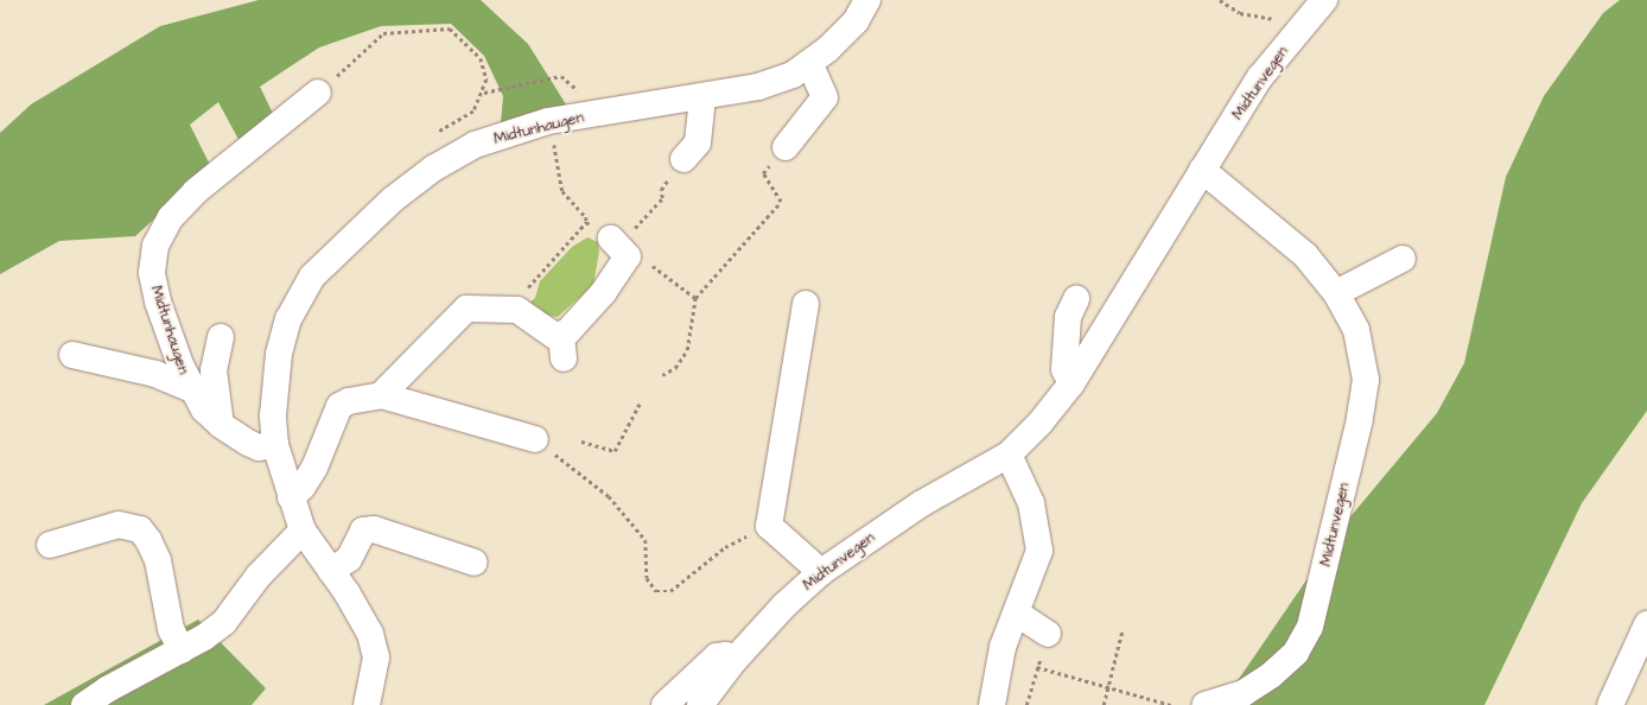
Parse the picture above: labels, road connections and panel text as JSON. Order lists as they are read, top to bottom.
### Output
{
  "streets": {
    "street": ["Midtunvegen", "Midtunhaugen"]
  }
}
